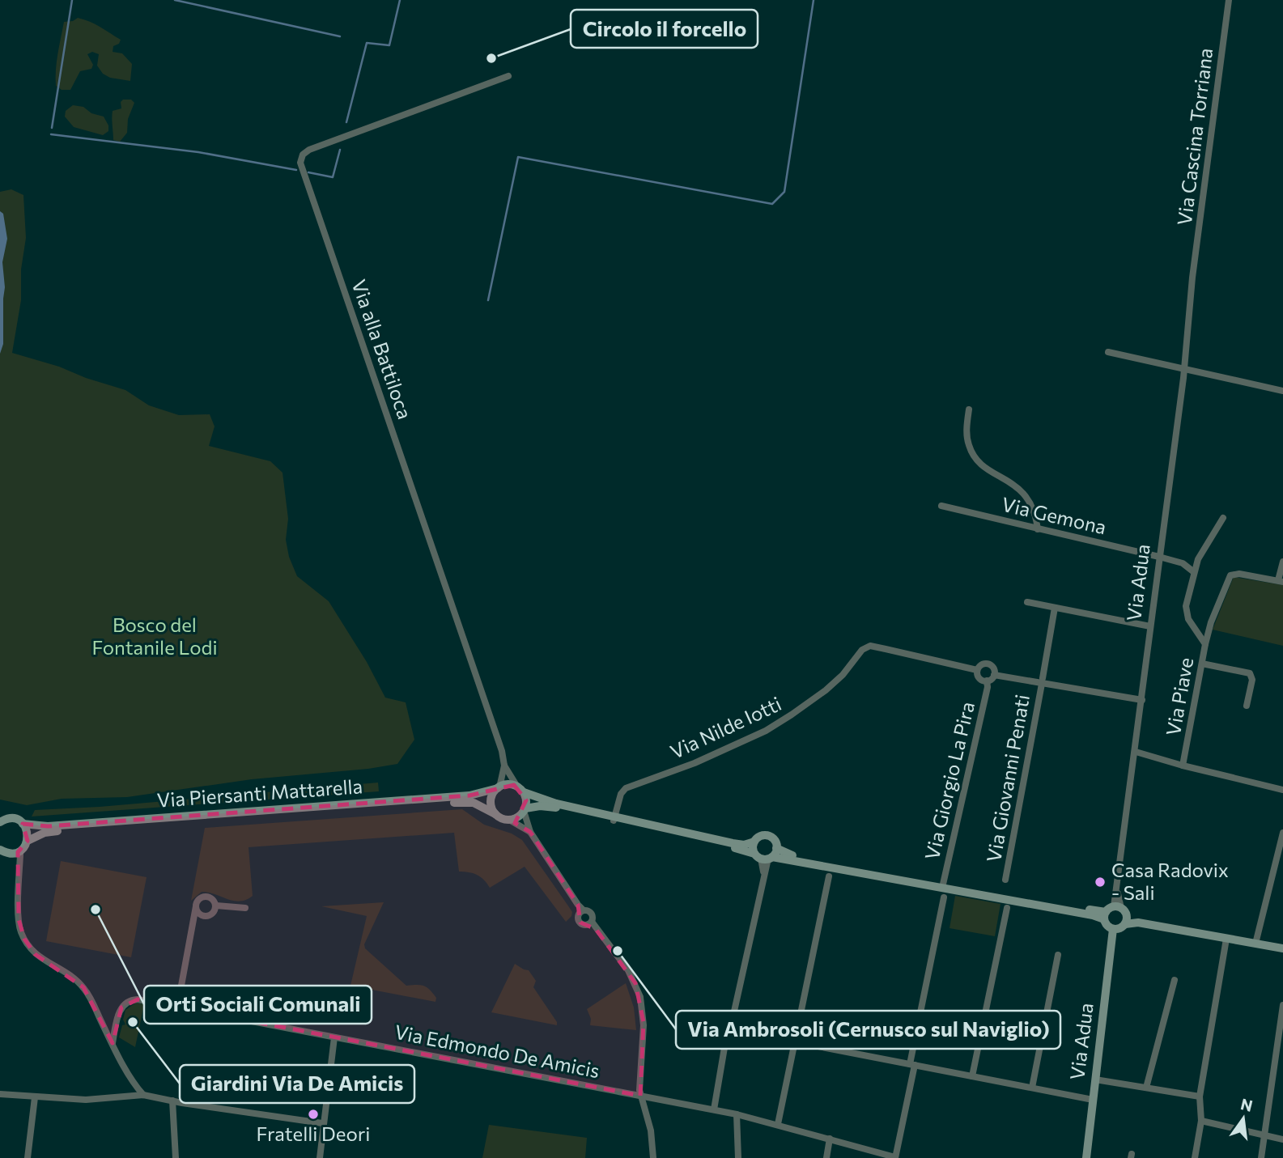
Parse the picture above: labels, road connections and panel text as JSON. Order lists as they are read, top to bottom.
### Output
{
  "streets": {
    "street": [
      "Via Cascina Torriana",
      "Via alla Battiloca",
      "Via Gemona",
      "Via Adua",
      "Via Piave",
      "Via Nilde Iotti",
      "Via Giovanni Penati",
      "Via Giorgio La Pira",
      "Via Piersanti Mattarella",
      "Via Edmondo De Amicis"
    ]
  },
  "crossings": [
    ["Via Cascina Torriana", "Via Adua"],
    ["Via alla Battiloca", "Via Piersanti Mattarella"],
    ["Via Gemona", "Via Adua"],
    ["Via Nilde Iotti", "Via Giorgio La Pira"]
  ],
  "parks": ["Bosco del Fontanile Lodi"],
  "places": [
    "Circolo il forcello",
    "Casa Radovix - Sali",
    "Orti Sociali Comunali",
    "Via Ambrosoli (Cernusco sul Naviglio)",
    "Giardini Via De Amicis",
    "Fratelli Deori"
  ],
  "north": "top"
}
